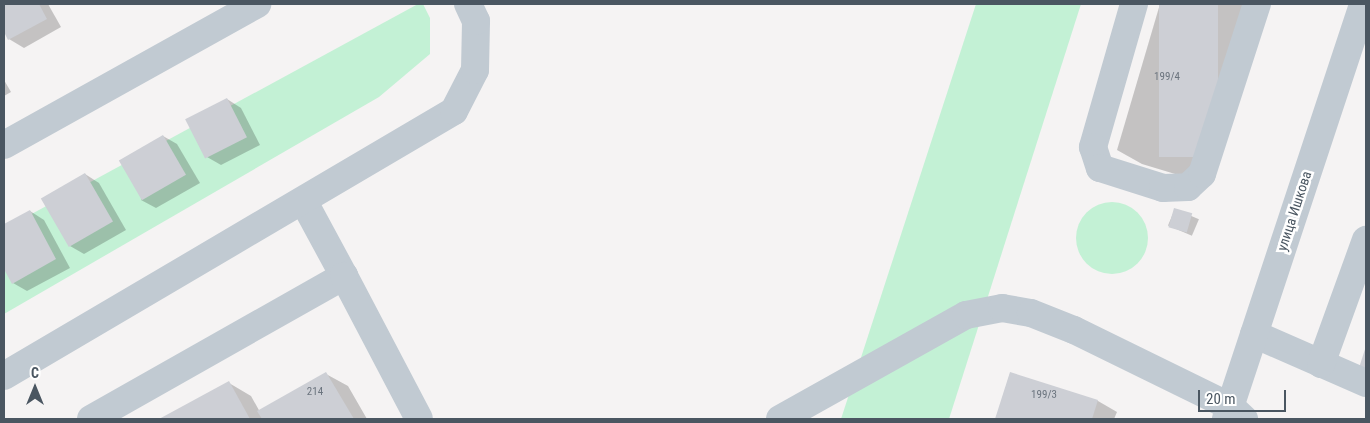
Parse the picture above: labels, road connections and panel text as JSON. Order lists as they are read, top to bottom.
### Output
{
  "streets": {
    "street": ["улица Ишкова"]
  },
  "house_numbers": ["199/4", "214", "199/3"],
  "scale_bar": "20 m",
  "north": "top"
}
